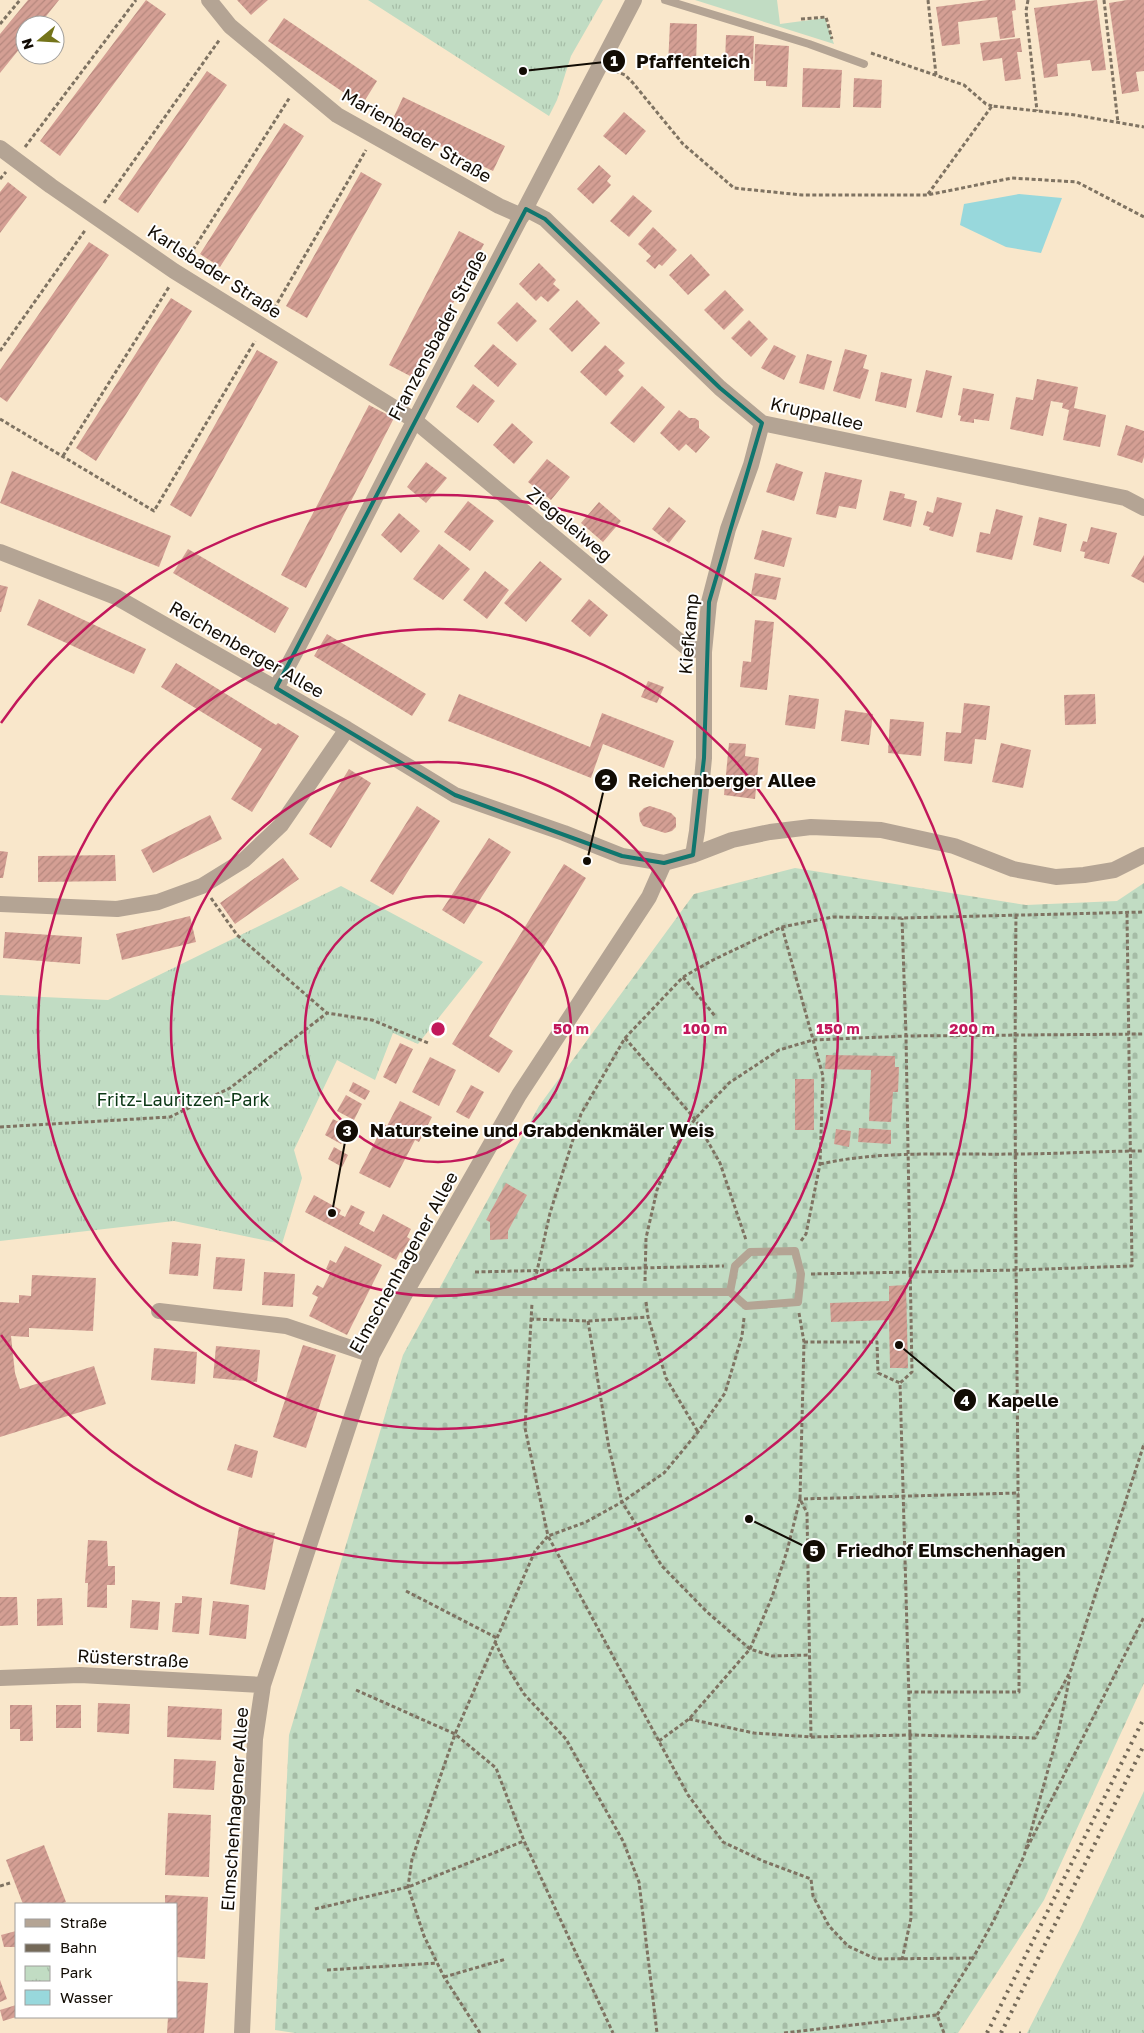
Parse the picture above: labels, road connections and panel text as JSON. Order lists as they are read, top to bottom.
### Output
{
  "streets": {
    "street": [
      "Marienbader Straße",
      "Karlsbader Straße",
      "Franzensbader Straße",
      "Kruppallee",
      "Ziegeleiweg",
      "Kiefkamp",
      "Reichenberger Allee",
      "Elmschenhagener Allee",
      "Rüsterstraße"
    ]
  },
  "crossings": [
    ["Marienbader Straße", "Franzensbader Straße"],
    ["Marienbader Straße", "Kruppallee"],
    ["Karlsbader Straße", "Franzensbader Straße"],
    ["Karlsbader Straße", "Ziegeleiweg"],
    ["Franzensbader Straße", "Kruppallee"],
    ["Franzensbader Straße", "Ziegeleiweg"],
    ["Franzensbader Straße", "Reichenberger Allee"],
    ["Kruppallee", "Kiefkamp"],
    ["Ziegeleiweg", "Kiefkamp"],
    ["Reichenberger Allee", "Elmschenhagener Allee"],
    ["Elmschenhagener Allee", "Rüsterstraße"]
  ],
  "parks": ["Fritz-Lauritzen-Park"],
  "places": [
    "Pfaffenteich",
    "Reichenberger Allee",
    "Natursteine und Grabdenkmäler Weis",
    "Kapelle",
    "Friedhof Elmschenhagen"
  ],
  "legend": [
    "Straße",
    "Bahn",
    "Park",
    "Wasser"
  ],
  "north": "left",
  "rings": [
    "50 m",
    "100 m",
    "150 m",
    "200 m"
  ]
}
